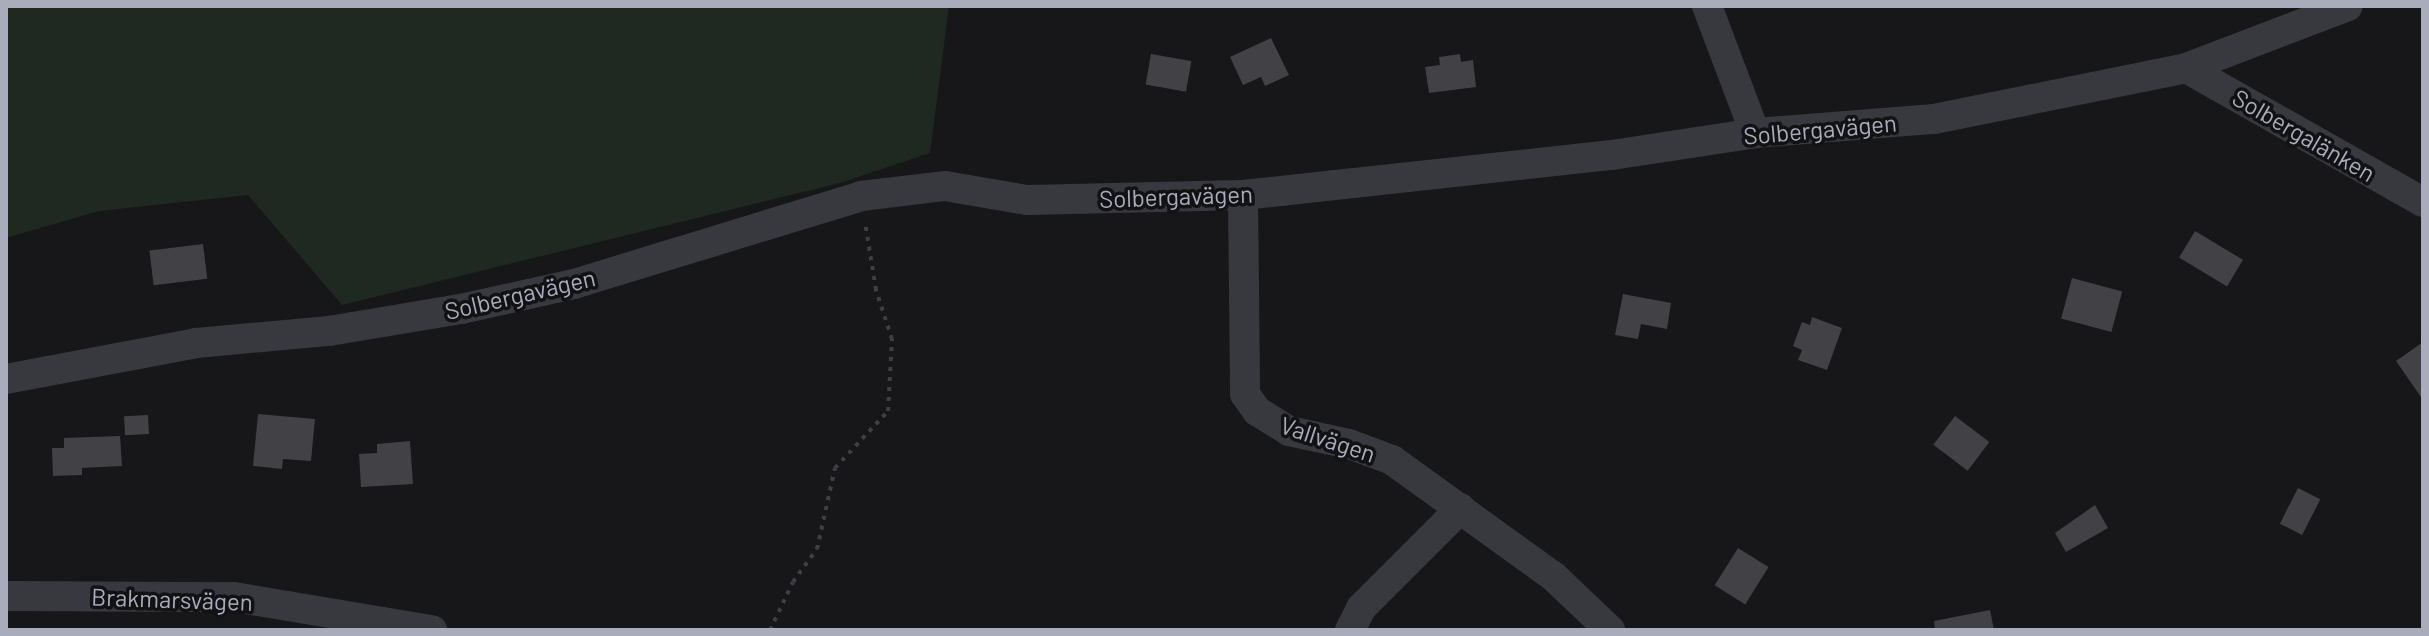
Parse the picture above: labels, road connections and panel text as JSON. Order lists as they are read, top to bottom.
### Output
{
  "streets": {
    "street": [
      "Solbergavägen",
      "Solbergalänken",
      "Vallvägen",
      "Brakmarsvägen"
    ]
  },
  "crossings": [
    ["Solbergavägen", "Solbergalänken"],
    ["Solbergavägen", "Vallvägen"]
  ]
}
